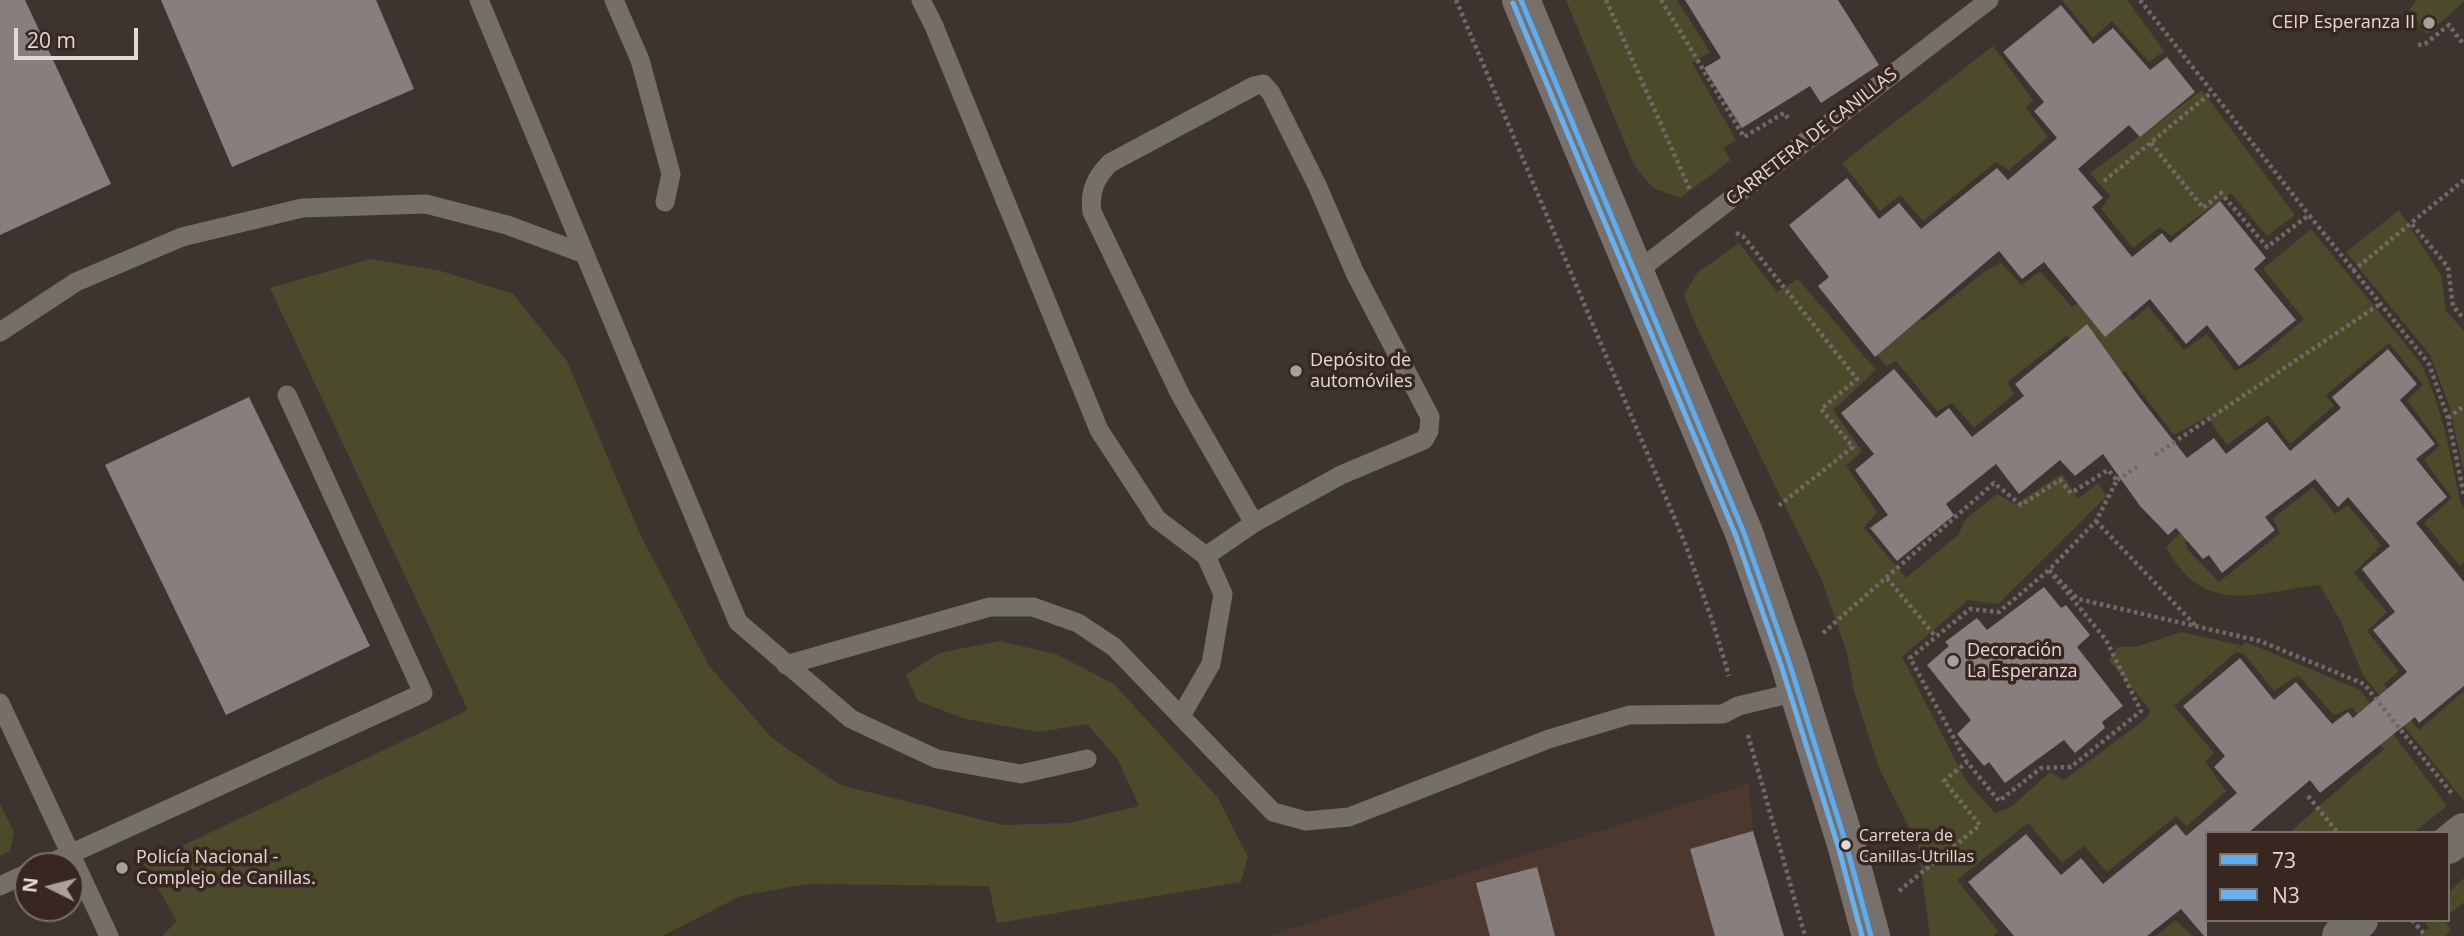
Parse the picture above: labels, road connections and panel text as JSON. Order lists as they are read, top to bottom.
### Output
{
  "streets": {
    "lane": ["CARRETERA DE CANILLAS"]
  },
  "places": [
    "CEIP Esperanza II",
    "Depósito de automóviles",
    "Decoración La Esperanza",
    "Carretera de Canillas-Utrillas",
    "Policía Nacional - Complejo de Canillas."
  ],
  "lines": ["transit line 73", "transit line N3"],
  "legend": ["73", "N3"],
  "scale_bar": "20 m",
  "north": "left"
}
